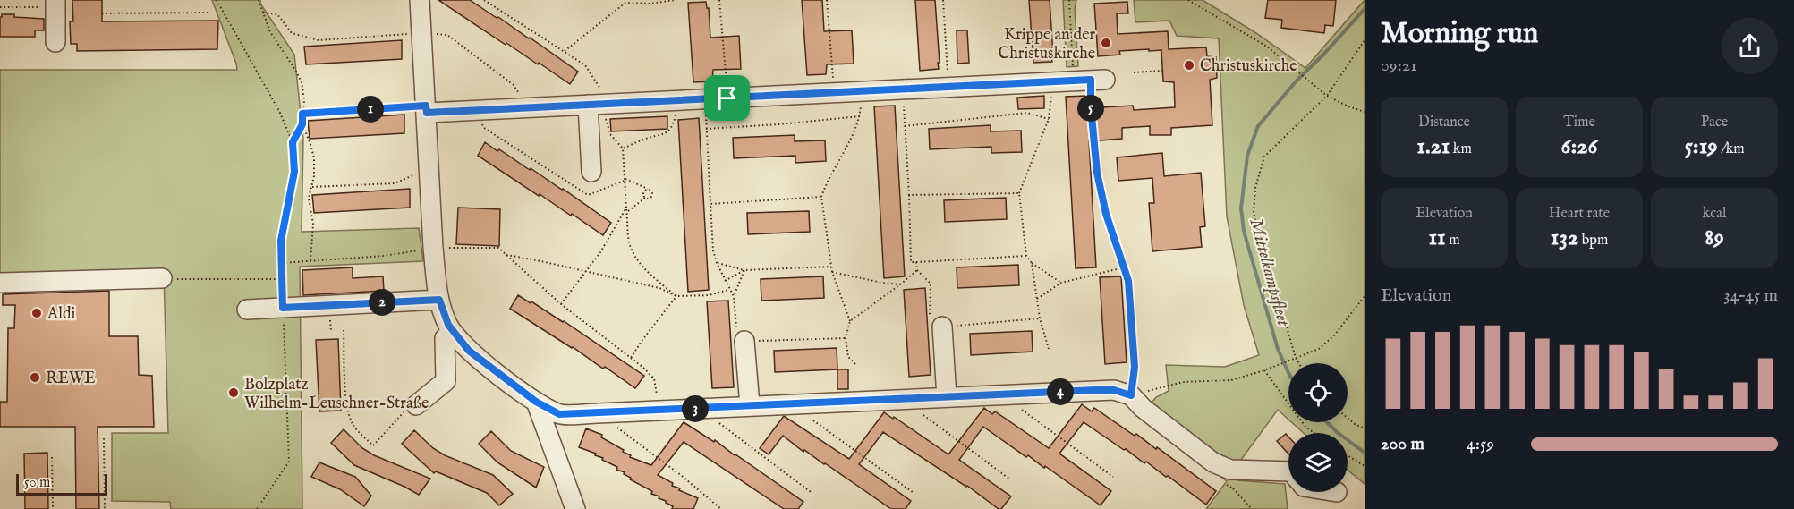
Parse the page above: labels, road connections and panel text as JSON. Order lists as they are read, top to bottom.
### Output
{
  "water": ["Mittelkampsfleet"],
  "places": [
    "Krippe an der Christuskirche",
    "Christuskirche",
    "Aldi",
    "REWE",
    "Bolzplatz Wilhelm-Leuschner-Straße"
  ],
  "scale_bar": "50 m",
  "page": {
    "heading": ["Morning run", "09:21"],
    "stats": [
      ["Distance", "1.21 km"],
      ["Time", "6:26"],
      ["Pace", "5:19 /km"],
      ["Elevation", "11 m"],
      ["Heart rate", "132 bpm"],
      ["kcal", "89"]
    ],
    "pins": [
      "5",
      "1",
      "2",
      "4",
      "3"
    ],
    "chart": ["Elevation", "34–45 m"],
    "list": [
      {
        "name": "200 m",
        "note": "4:59"
      }
    ],
    "scale": "50 m"
  }
}
